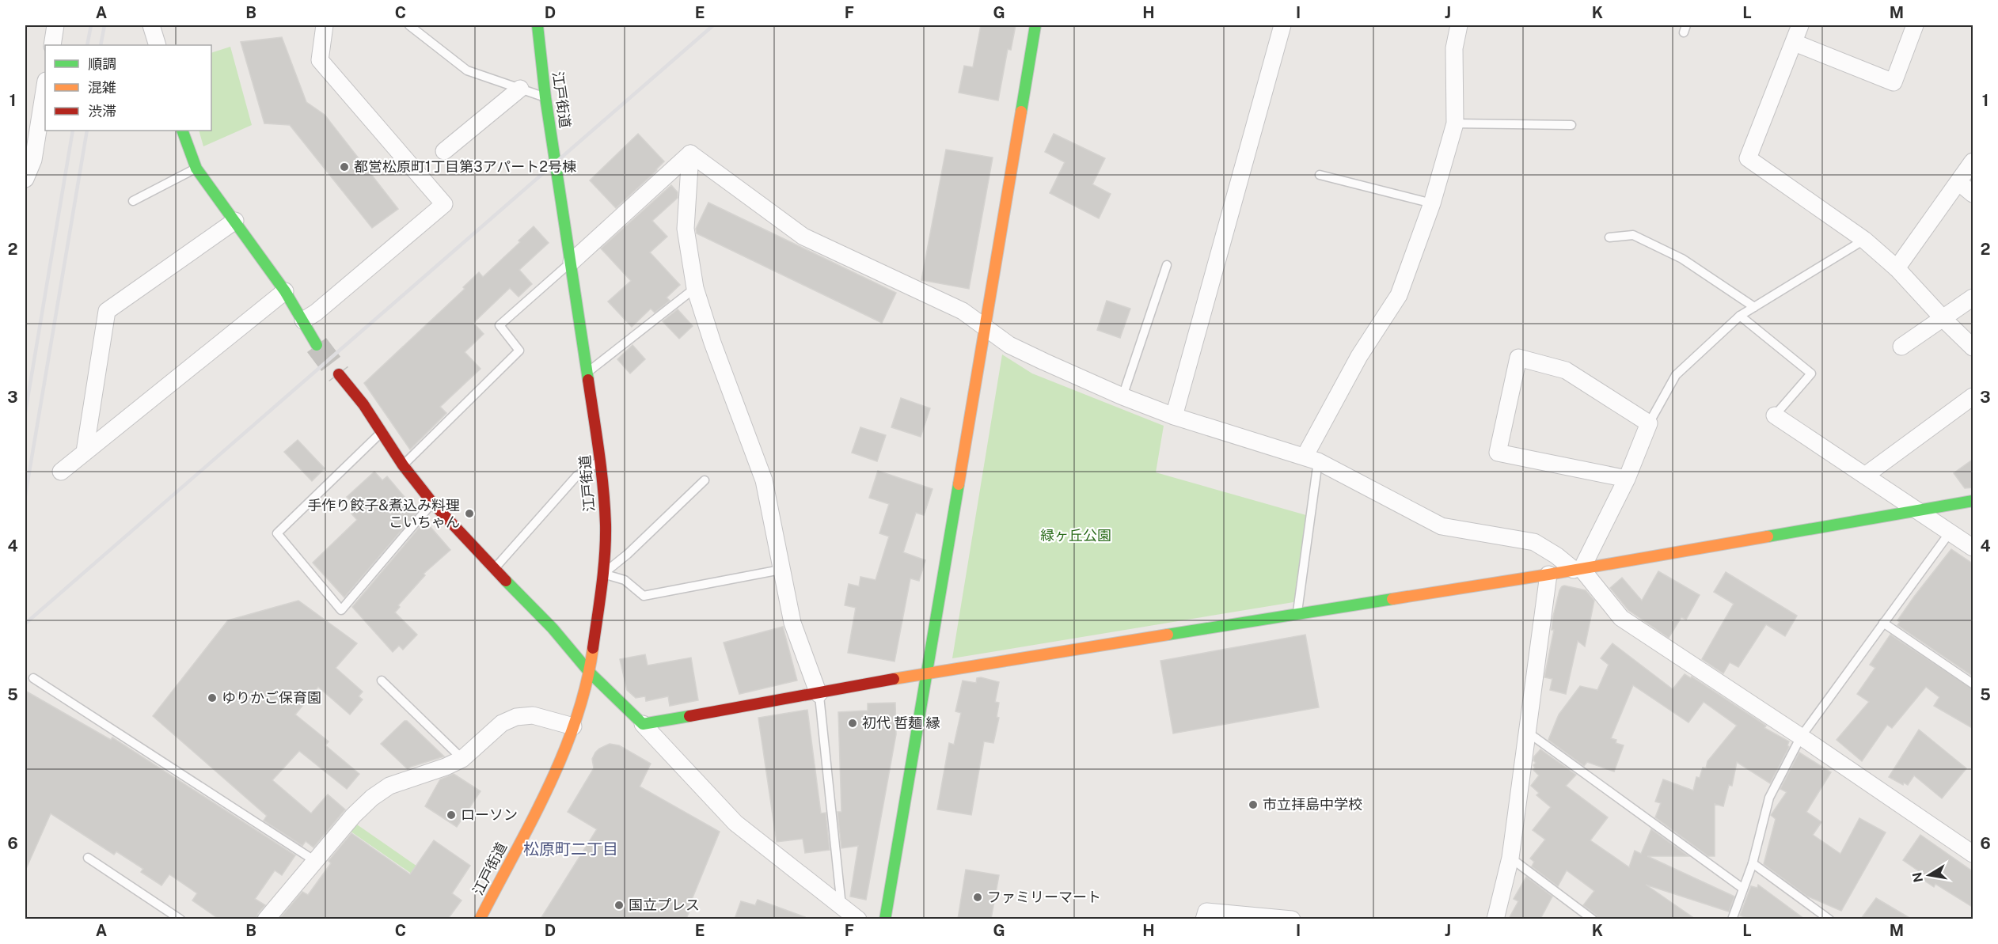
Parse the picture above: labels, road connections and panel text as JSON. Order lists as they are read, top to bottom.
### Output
{
  "streets": {
    "street": ["江戸街道"]
  },
  "districts": ["松原町二丁目"],
  "parks": ["緑ヶ丘公園"],
  "places": [
    "都営松原町1丁目第3アパート2号棟",
    "手作り餃子&煮込み料理 こいちゃん",
    "ゆりかご保育園",
    "初代 哲麺 縁",
    "市立拝島中学校",
    "ローソン",
    "ファミリーマート",
    "国立プレス"
  ],
  "legend": ["順調", "混雑", "渋滞"],
  "north": "left",
  "grid": {
    "columns": [
      "A",
      "B",
      "C",
      "D",
      "E",
      "F",
      "G",
      "H",
      "I",
      "J",
      "K",
      "L",
      "M"
    ],
    "rows": [
      "1",
      "2",
      "3",
      "4",
      "5",
      "6"
    ]
  }
}
